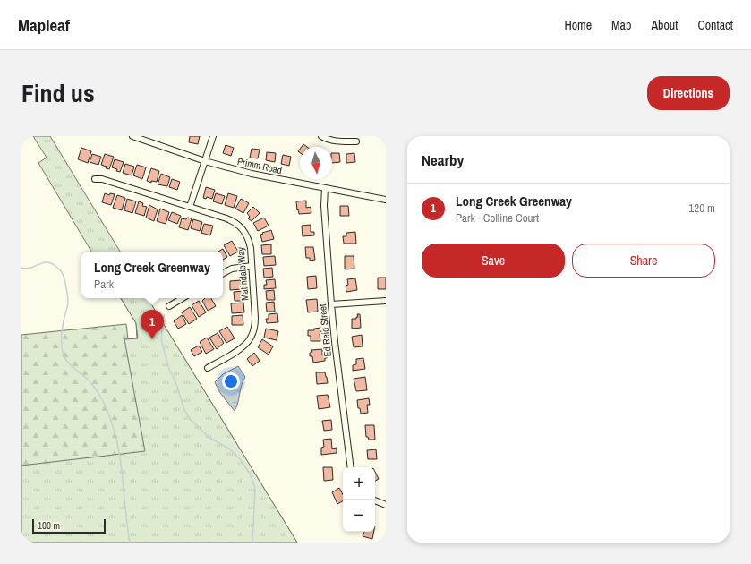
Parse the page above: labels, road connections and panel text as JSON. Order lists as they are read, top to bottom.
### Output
{
  "streets": {
    "street": ["Primm Road", "Matindale Way", "Ed Reid Street"]
  },
  "crossings": [
    ["Primm Road", "Ed Reid Street"]
  ],
  "scale_bar": "100 m",
  "north": "bottom",
  "page": {
    "header": "Mapleaf",
    "nav": [
      "Home",
      "Map",
      "About",
      "Contact"
    ],
    "title": "Find us",
    "buttons": [
      "Directions",
      ["Save", "Share"]
    ],
    "heading": "Nearby",
    "list": [
      {
        "mark": "1",
        "name": "Long Creek Greenway",
        "note": "Park · Colline Court",
        "value": "120 m"
      }
    ],
    "popup": ["Long Creek Greenway", "Park"],
    "pins": "1",
    "map_buttons": ["+", "−"],
    "scale": "100 m"
  }
}
